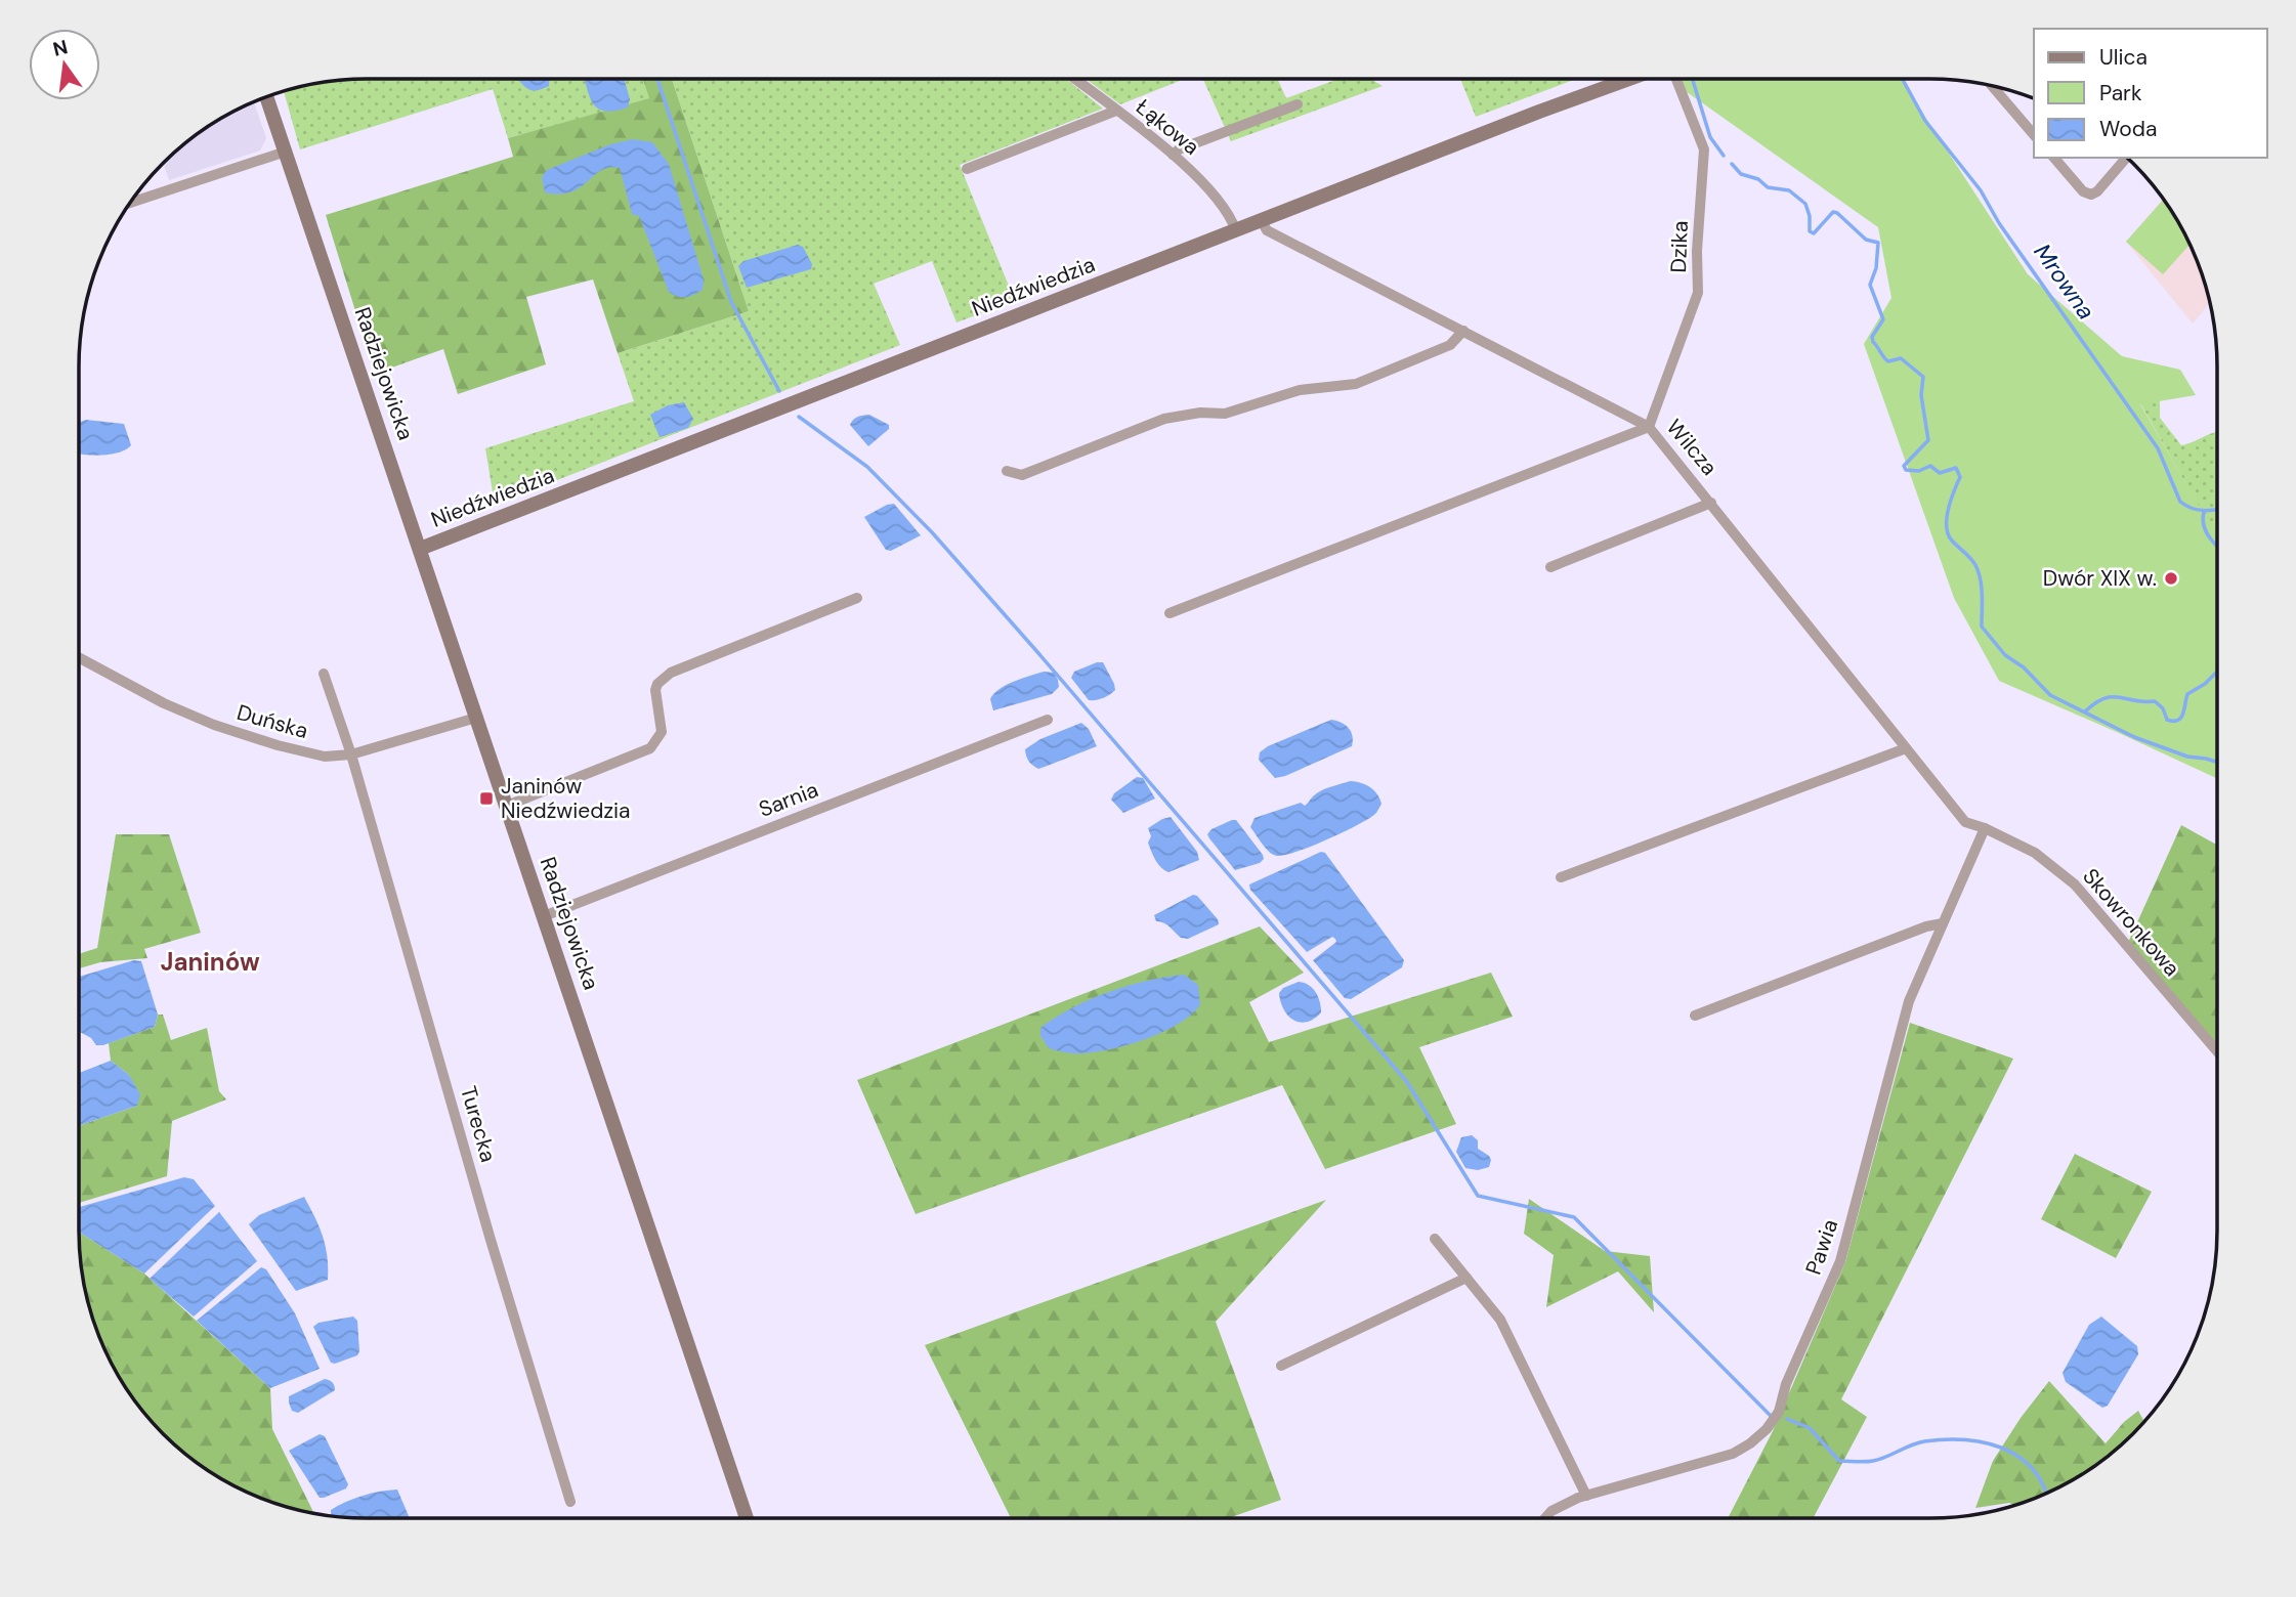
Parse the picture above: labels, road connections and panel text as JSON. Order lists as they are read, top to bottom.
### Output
{
  "streets": {
    "main road": ["Niedźwiedzia", "Radziejowicka"],
    "street": [
      "Łąkowa",
      "Dzika",
      "Wilcza",
      "Duńska",
      "Sarnia",
      "Skowronkowa",
      "Turecka",
      "Pawia"
    ]
  },
  "crossings": [
    ["Łąkowa", "Niedźwiedzia"],
    ["Dzika", "Wilcza"],
    ["Niedźwiedzia", "Radziejowicka"],
    ["Niedźwiedzia", "Wilcza"],
    ["Radziejowicka", "Duńska"],
    ["Radziejowicka", "Sarnia"],
    ["Wilcza", "Skowronkowa"],
    ["Wilcza", "Pawia"],
    ["Duńska", "Turecka"],
    ["Skowronkowa", "Pawia"]
  ],
  "districts": ["Janinów"],
  "water": ["Mrowna"],
  "places": {
    "other": ["Dwór XIX w."],
    "transit": ["Janinów Niedźwiedzia"]
  },
  "legend": ["Ulica", "Park", "Woda"],
  "north": "top"
}
